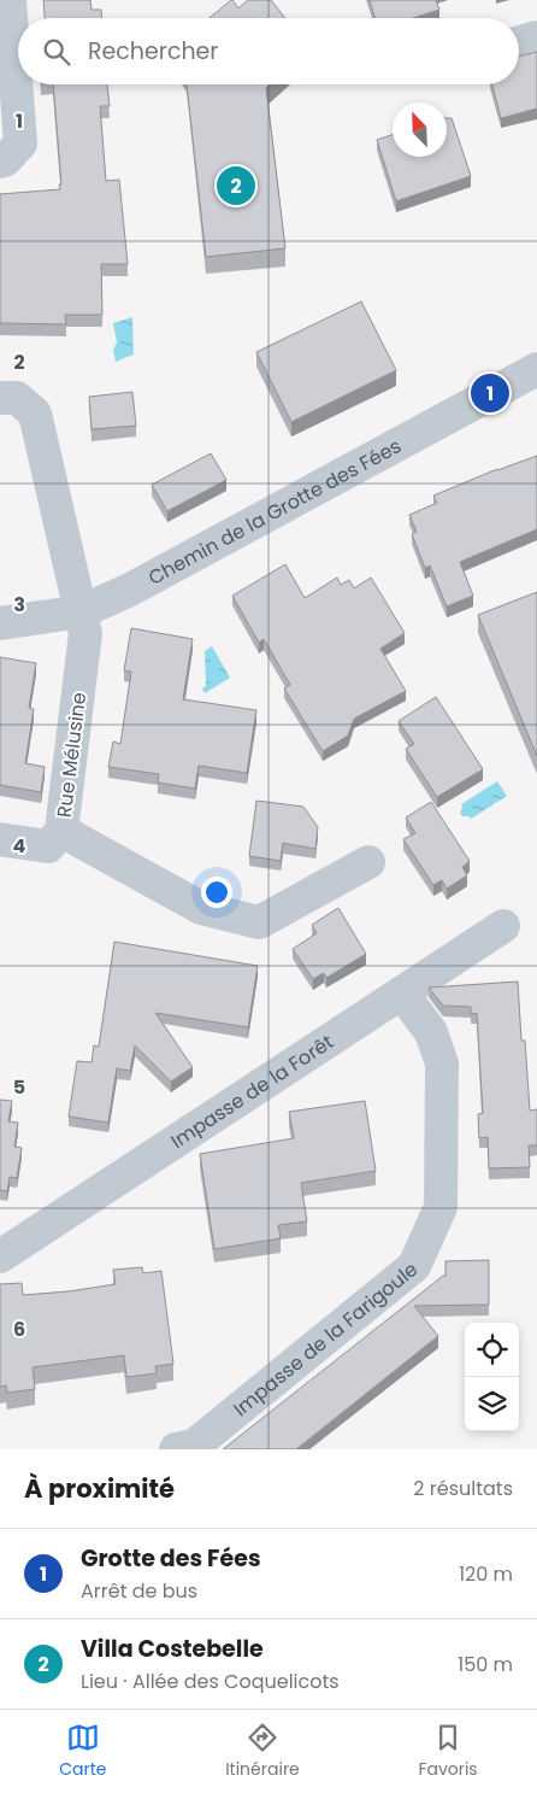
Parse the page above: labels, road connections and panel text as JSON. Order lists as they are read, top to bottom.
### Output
{
  "streets": {
    "street": [
      "Chemin de la Grotte des Fées",
      "Rue Mélusine",
      "Impasse de la Forêt",
      "Impasse de la Farigoule"
    ]
  },
  "crossings": [
    ["Chemin de la Grotte des Fées", "Rue Mélusine"],
    ["Impasse de la Forêt", "Impasse de la Farigoule"]
  ],
  "north": "top left",
  "page": {
    "search": "Rechercher",
    "pins": ["2", "1"],
    "heading": ["À proximité", "2 résultats"],
    "list": [
      {
        "mark": "1",
        "name": "Grotte des Fées",
        "note": "Arrêt de bus",
        "value": "120 m"
      },
      {
        "mark": "2",
        "name": "Villa Costebelle",
        "note": "Lieu · Allée des Coquelicots",
        "value": "150 m"
      }
    ],
    "nav": ["Carte", "Itinéraire", "Favoris"]
  },
  "grid": {
    "rows": [
      "1",
      "2",
      "3",
      "4",
      "5",
      "6"
    ]
  }
}
